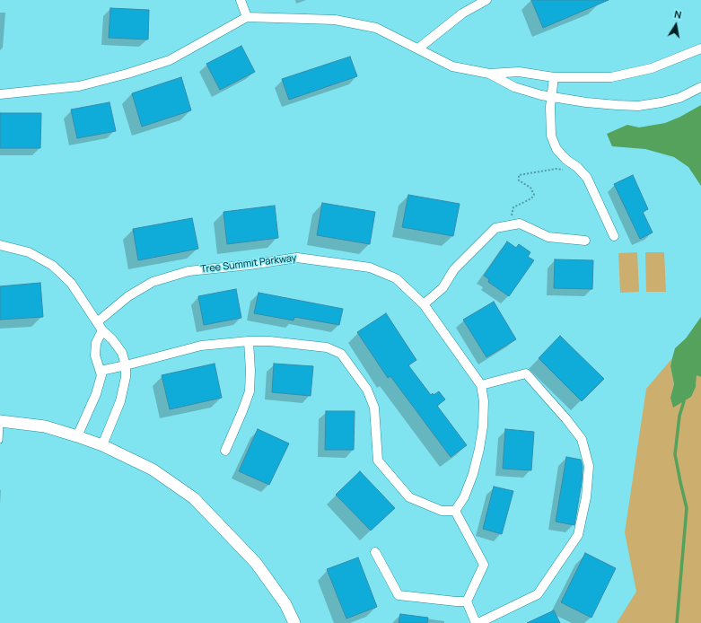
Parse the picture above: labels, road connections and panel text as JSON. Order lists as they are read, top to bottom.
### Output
{
  "streets": {
    "street": ["Tree Summit Parkway"]
  },
  "north": "top"
}
